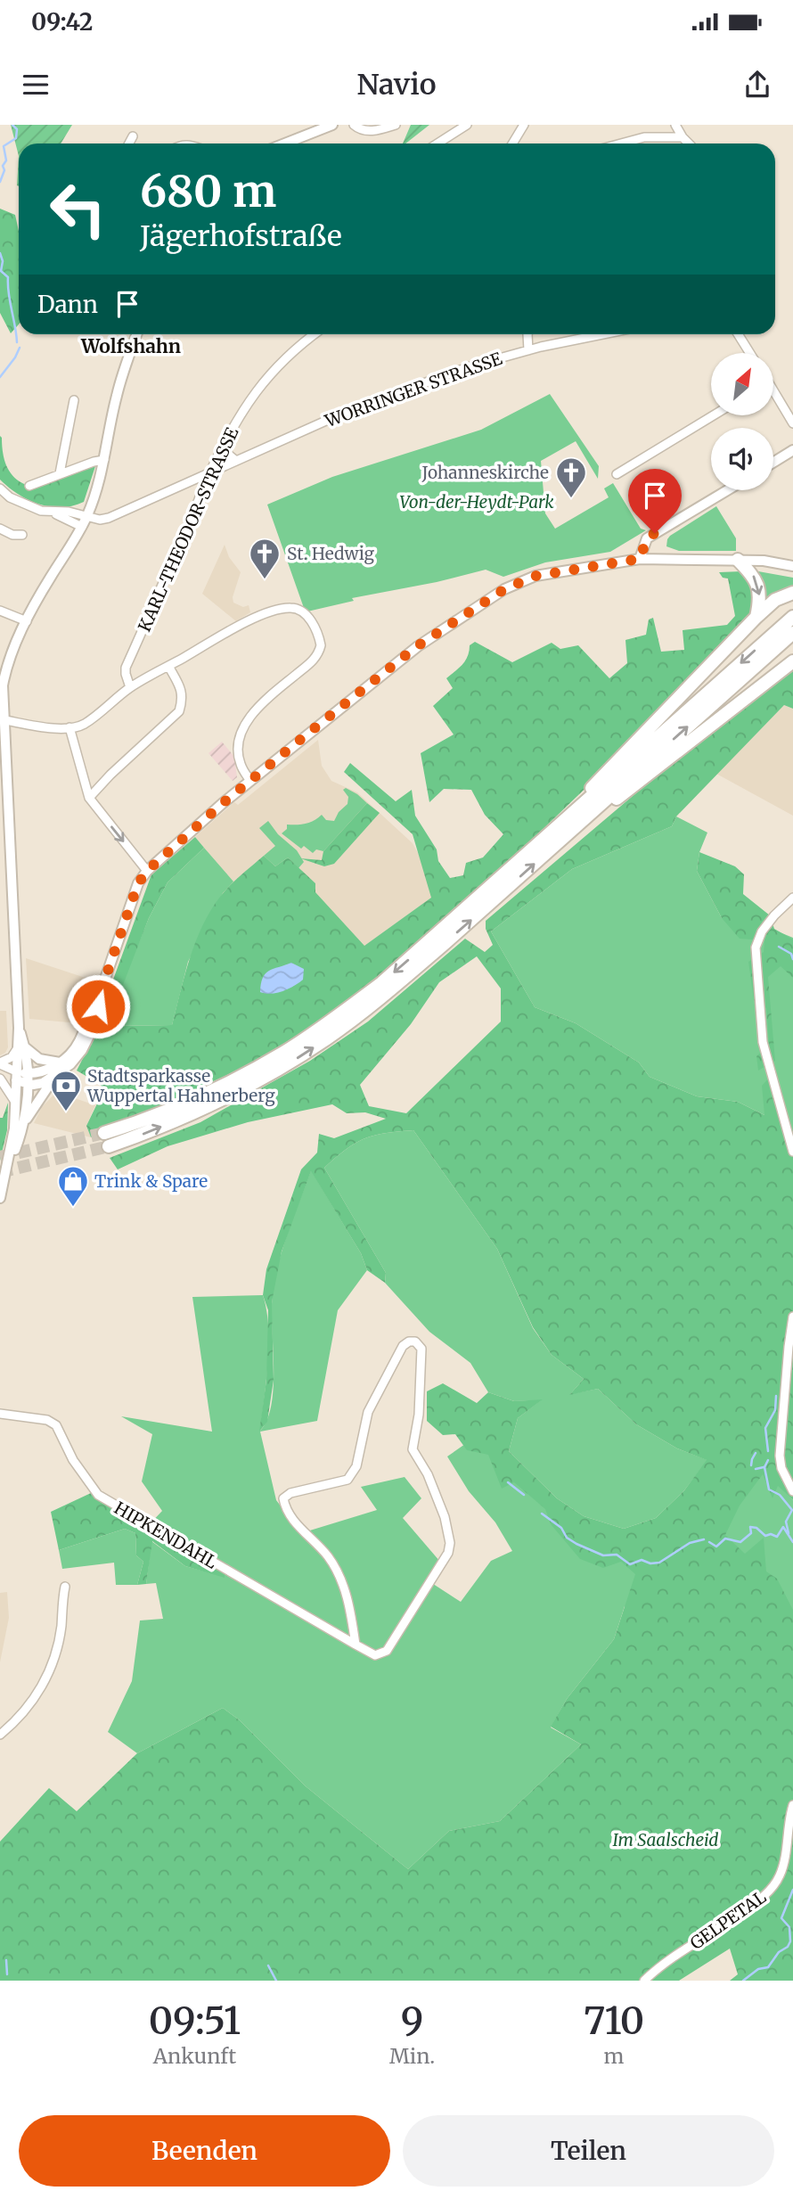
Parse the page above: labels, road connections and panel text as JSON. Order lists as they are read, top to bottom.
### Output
{
  "streets": {
    "street": [
      "WORRINGER STRASSE",
      "KARL-THEODOR-STRASSE",
      "HIPKENDAHL",
      "GELPETAL"
    ]
  },
  "crossings": [
    ["WORRINGER STRASSE", "KARL-THEODOR-STRASSE"]
  ],
  "districts": ["Wolfshahn"],
  "parks": ["Von-der-Heydt-Park", "Im Saalscheid"],
  "places": {
    "church": ["Johanneskirche", "St. Hedwig"],
    "bank": ["Stadtsparkasse Wuppertal Hahnerberg"],
    "shop": ["Trink & Spare"]
  },
  "north": "top right",
  "page": {
    "status": "09:42",
    "header": "Navio",
    "turn": ["680 m", "Jägerhofstraße"],
    "then": "Dann",
    "eta": [
      "09:51",
      "Ankunft",
      "9",
      "Min.",
      "710",
      "m"
    ],
    "buttons": ["Beenden", "Teilen"]
  }
}
